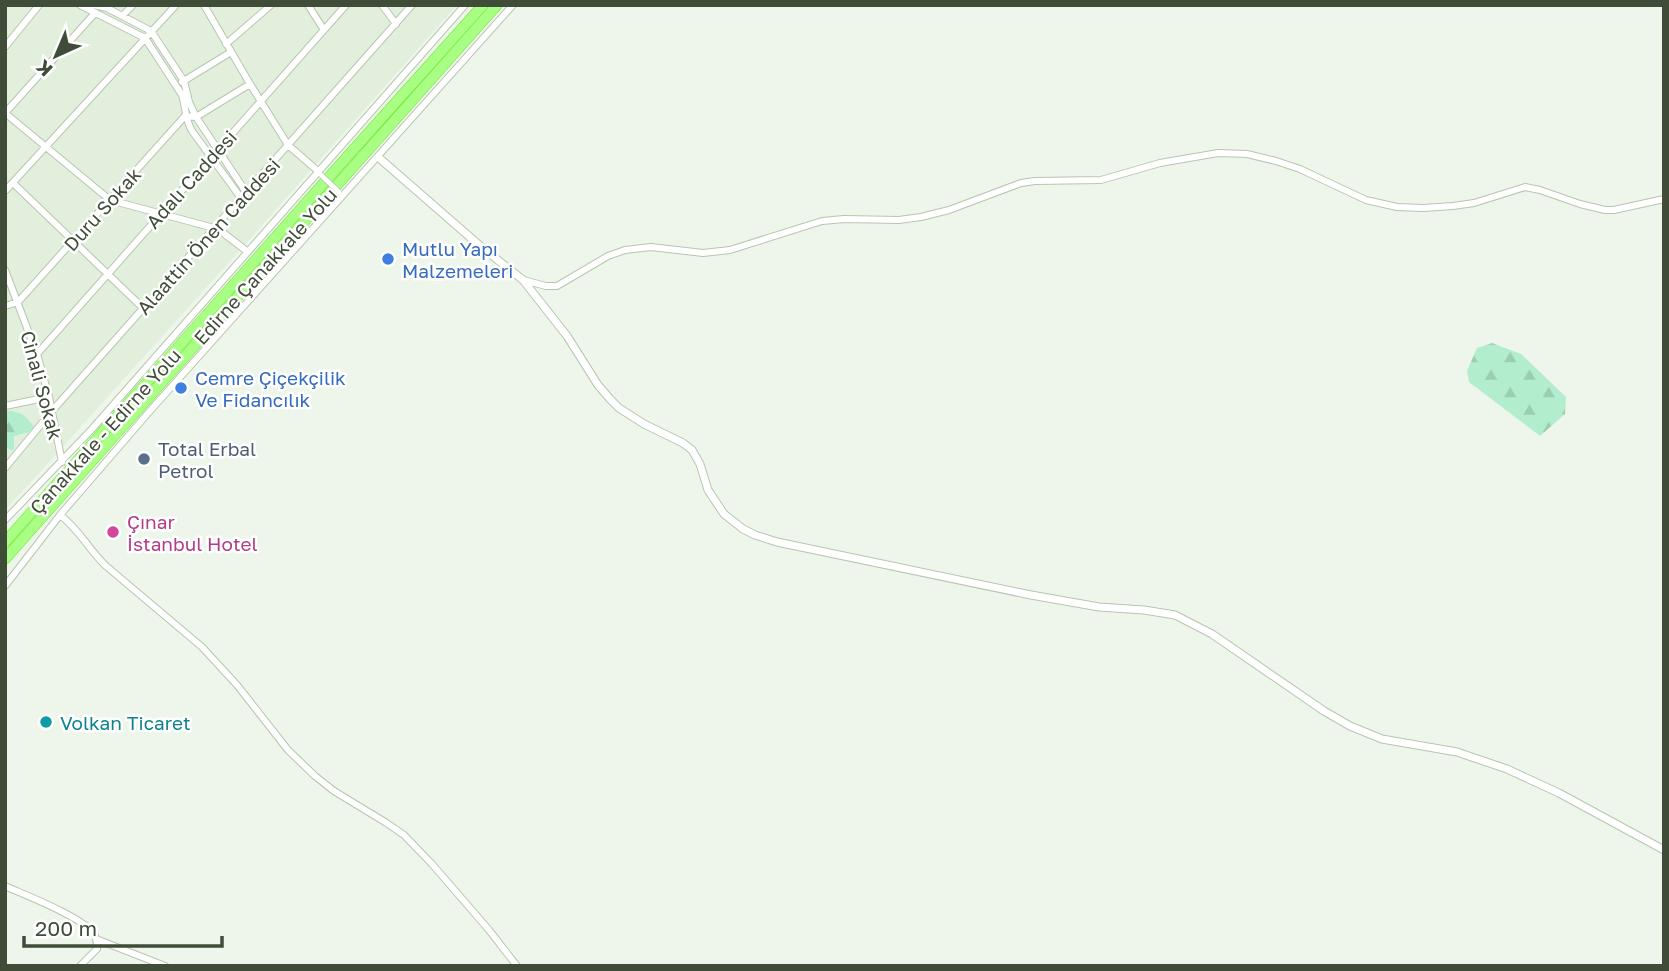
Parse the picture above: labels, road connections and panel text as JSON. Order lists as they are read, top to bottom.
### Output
{
  "streets": {
    "highway": ["Edirne Çanakkale Yolu", "Çanakkale - Edirne Yolu"],
    "street": [
      "Adalı Caddesi",
      "Duru Sokak",
      "Alaattin Önen Caddesi",
      "Cinali Sokak"
    ]
  },
  "crossings": [
    ["Adalı Caddesi", "Cinali Sokak"],
    ["Duru Sokak", "Cinali Sokak"],
    ["Alaattin Önen Caddesi", "Cinali Sokak"]
  ],
  "places": [
    "Mutlu Yapı Malzemeleri",
    "Cemre Çiçekçilik Ve Fidancılık",
    "Total Erbal Petrol",
    "Çınar İstanbul Hotel",
    "Volkan Ticaret"
  ],
  "scale_bar": "200 m",
  "north": "bottom left"
}
